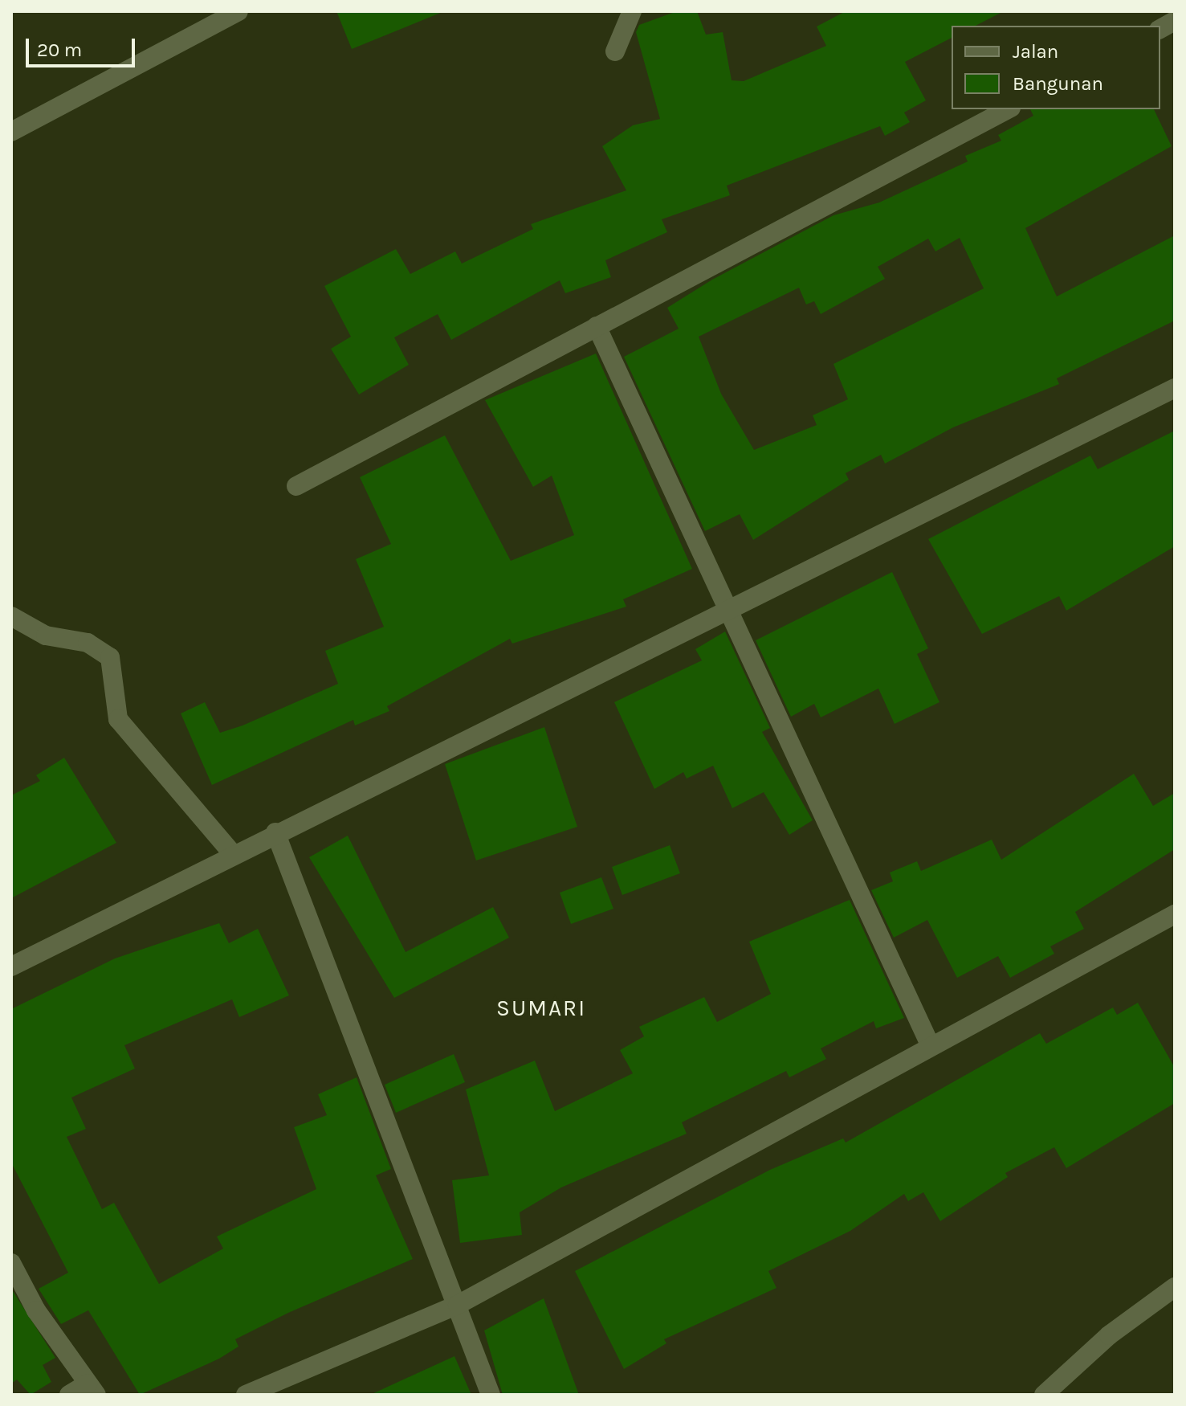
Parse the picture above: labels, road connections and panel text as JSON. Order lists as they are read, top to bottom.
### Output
{
  "districts": ["SUMARI"],
  "legend": ["Jalan", "Bangunan"],
  "scale_bar": "20 m"
}
